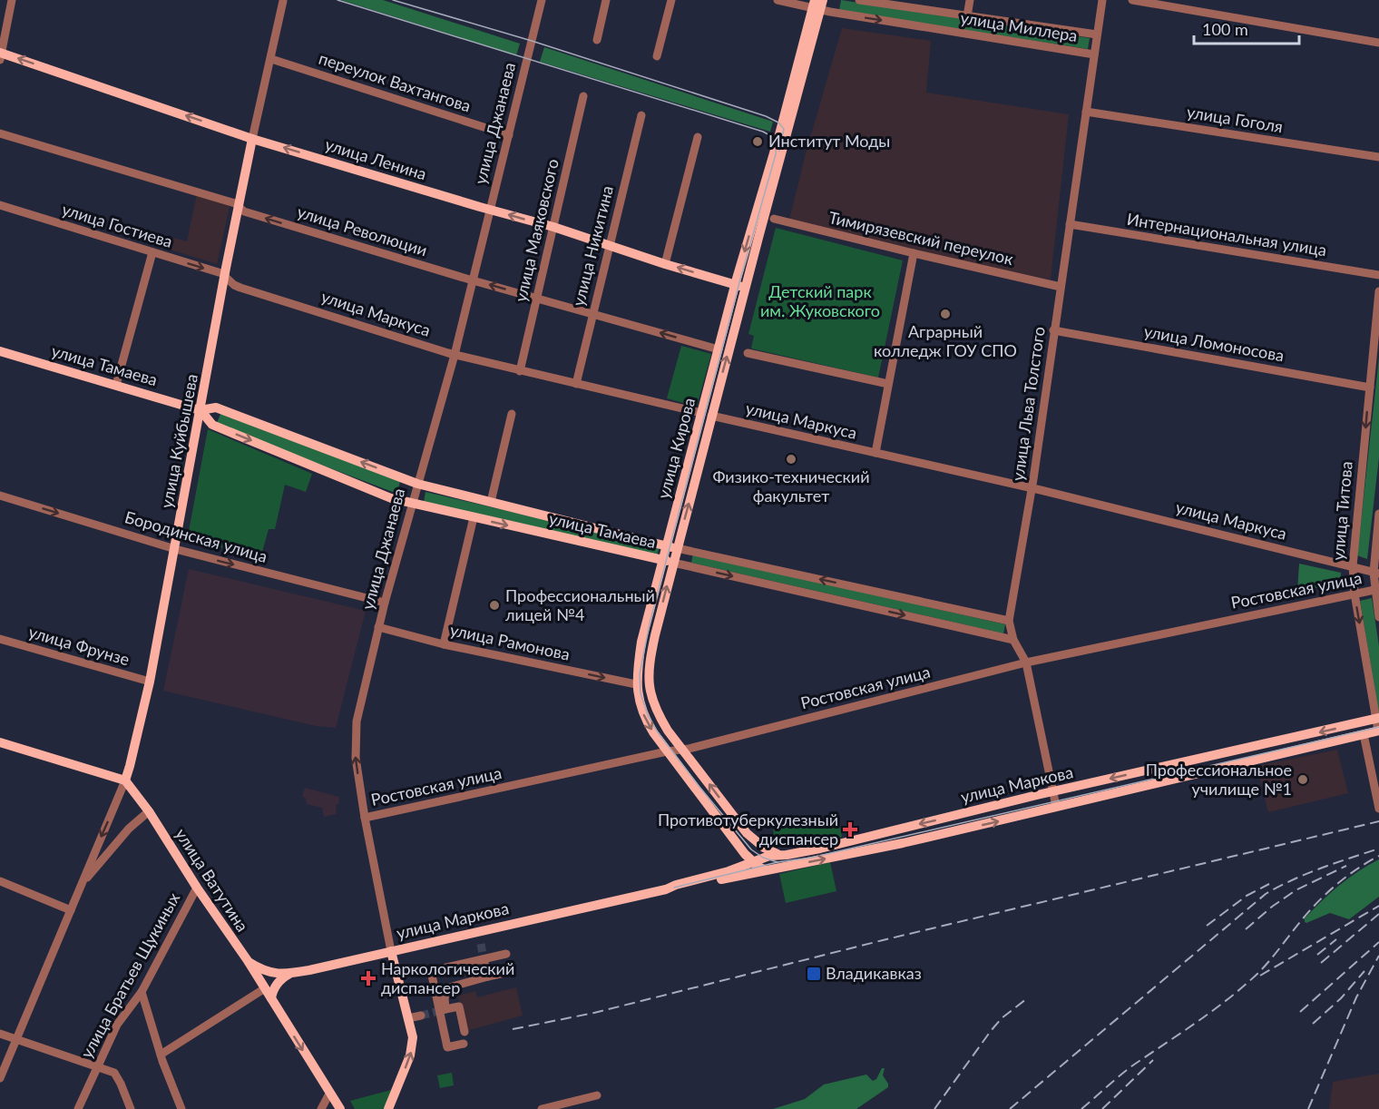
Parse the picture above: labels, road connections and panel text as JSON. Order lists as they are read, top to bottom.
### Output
{
  "streets": {
    "main road": [
      "улица Джанаева",
      "улица Ленина",
      "улица Тамаева",
      "улица Куйбышева",
      "улица Кирова",
      "улица Маркова",
      "улица Ватутина"
    ],
    "street": [
      "улица Миллера",
      "переулок Вахтангова",
      "улица Гоголя",
      "улица Гостиева",
      "улица Маяковского",
      "улица Революции",
      "Интернациональная улица",
      "Тимирязевский переулок",
      "улица Никитина",
      "улица Маркуса",
      "улица Ломоносова",
      "улица Льва Толстого",
      "улица Титова",
      "Бородинская улица",
      "Ростовская улица",
      "улица Рамонова",
      "улица Фрунзе",
      "улица Братьев Щукиных"
    ]
  },
  "crossings": [
    ["улица Миллера", "улица Льва Толстого"],
    ["улица Миллера", "улица Кирова"],
    ["переулок Вахтангова", "улица Джанаева"],
    ["переулок Вахтангова", "улица Куйбышева"],
    ["улица Гоголя", "улица Льва Толстого"],
    ["улица Джанаева", "улица Ленина"],
    ["улица Джанаева", "улица Революции"],
    ["улица Джанаева", "улица Маркуса"],
    ["улица Джанаева", "улица Тамаева"],
    ["улица Джанаева", "Бородинская улица"],
    ["улица Джанаева", "Ростовская улица"],
    ["улица Джанаева", "улица Рамонова"],
    ["улица Джанаева", "улица Маркова"],
    ["улица Ленина", "улица Маяковского"],
    ["улица Ленина", "улица Никитина"],
    ["улица Ленина", "улица Куйбышева"],
    ["улица Ленина", "улица Кирова"],
    ["улица Гостиева", "улица Маркуса"],
    ["улица Гостиева", "улица Куйбышева"],
    ["улица Маяковского", "улица Революции"],
    ["улица Маяковского", "улица Маркуса"],
    ["улица Революции", "улица Никитина"],
    ["улица Революции", "улица Куйбышева"],
    ["улица Революции", "улица Кирова"],
    ["Интернациональная улица", "улица Льва Толстого"],
    ["Тимирязевский переулок", "улица Льва Толстого"],
    ["улица Никитина", "улица Маркуса"],
    ["улица Маркуса", "улица Льва Толстого"],
    ["улица Маркуса", "улица Куйбышева"],
    ["улица Маркуса", "улица Кирова"],
    ["улица Маркуса", "улица Титова"],
    ["улица Ломоносова", "улица Льва Толстого"],
    ["улица Ломоносова", "улица Титова"],
    ["улица Тамаева", "улица Льва Толстого"],
    ["улица Тамаева", "улица Куйбышева"],
    ["улица Тамаева", "улица Кирова"],
    ["улица Льва Толстого", "Ростовская улица"],
    ["улица Льва Толстого", "улица Маркова"],
    ["улица Куйбышева", "Бородинская улица"],
    ["улица Куйбышева", "улица Фрунзе"],
    ["улица Куйбышева", "улица Ватутина"],
    ["улица Кирова", "Ростовская улица"],
    ["улица Кирова", "улица Рамонова"],
    ["улица Кирова", "улица Маркова"],
    ["улица Титова", "Ростовская улица"],
    ["улица Титова", "улица Маркова"],
    ["улица Маркова", "улица Ватутина"],
    ["улица Ватутина", "улица Братьев Щукиных"]
  ],
  "one_way": [
    "улица Ленина",
    "улица Революции",
    "улица Титова",
    "Бородинская улица",
    "улица Рамонова"
  ],
  "parks": ["Детский парк им. Жуковского"],
  "places": {
    "other": [
      "Институт Моды",
      "Аграрный колледж ГОУ СПО",
      "Физико-технический факультет",
      "Профессиональный лицей №4",
      "Профессиональное училище №1"
    ],
    "health": ["Противотуберкулезный диспансер", "Наркологический диспансер"],
    "transit": ["Владикавказ"]
  },
  "scale_bar": "100 m"
}
